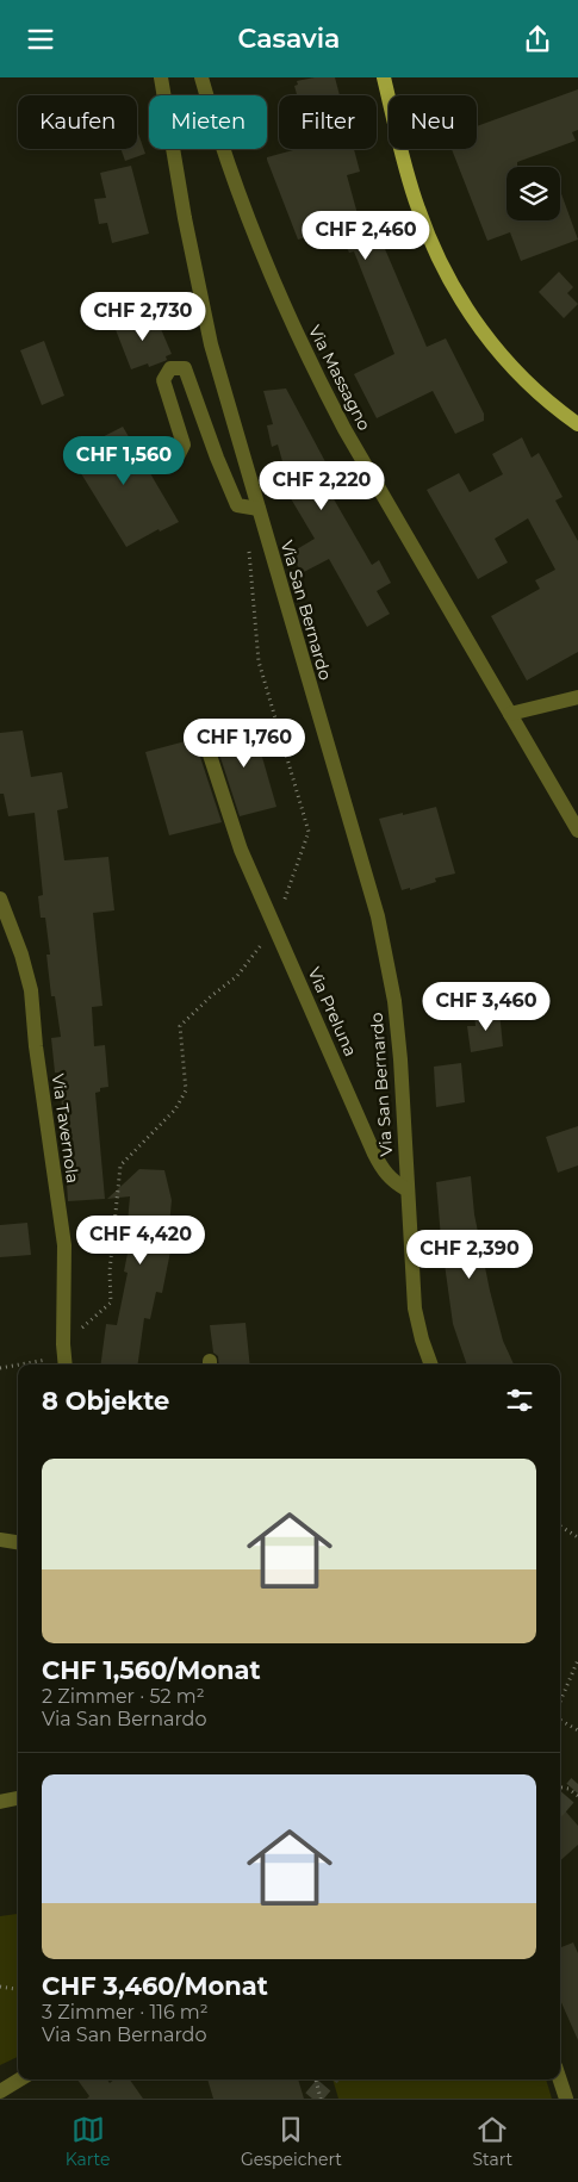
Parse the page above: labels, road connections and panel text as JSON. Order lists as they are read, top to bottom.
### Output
{
  "streets": {
    "street": [
      "Via Massagno",
      "Via San Bernardo",
      "Via Preluna",
      "Via Tavernola"
    ]
  },
  "crossings": [
    ["Via San Bernardo", "Via Preluna"]
  ],
  "page": {
    "header": "Casavia",
    "chip": [
      "Kaufen",
      "Mieten",
      "Filter",
      "Neu"
    ],
    "price": [
      "CHF 2,460",
      "CHF 2,730",
      "CHF 1,560",
      "CHF 2,220",
      "CHF 1,760",
      "CHF 3,460",
      "CHF 4,420",
      "CHF 2,390"
    ],
    "heading": "8 Objekte",
    "list": [
      {
        "name": "CHF 1,560/Monat",
        "note": "2 Zimmer · 52 m² · Via San Bernardo"
      },
      {
        "name": "CHF 3,460/Monat",
        "note": "3 Zimmer · 116 m² · Via San Bernardo"
      }
    ],
    "tabs": ["Karte", "Gespeichert", "Start"]
  }
}
